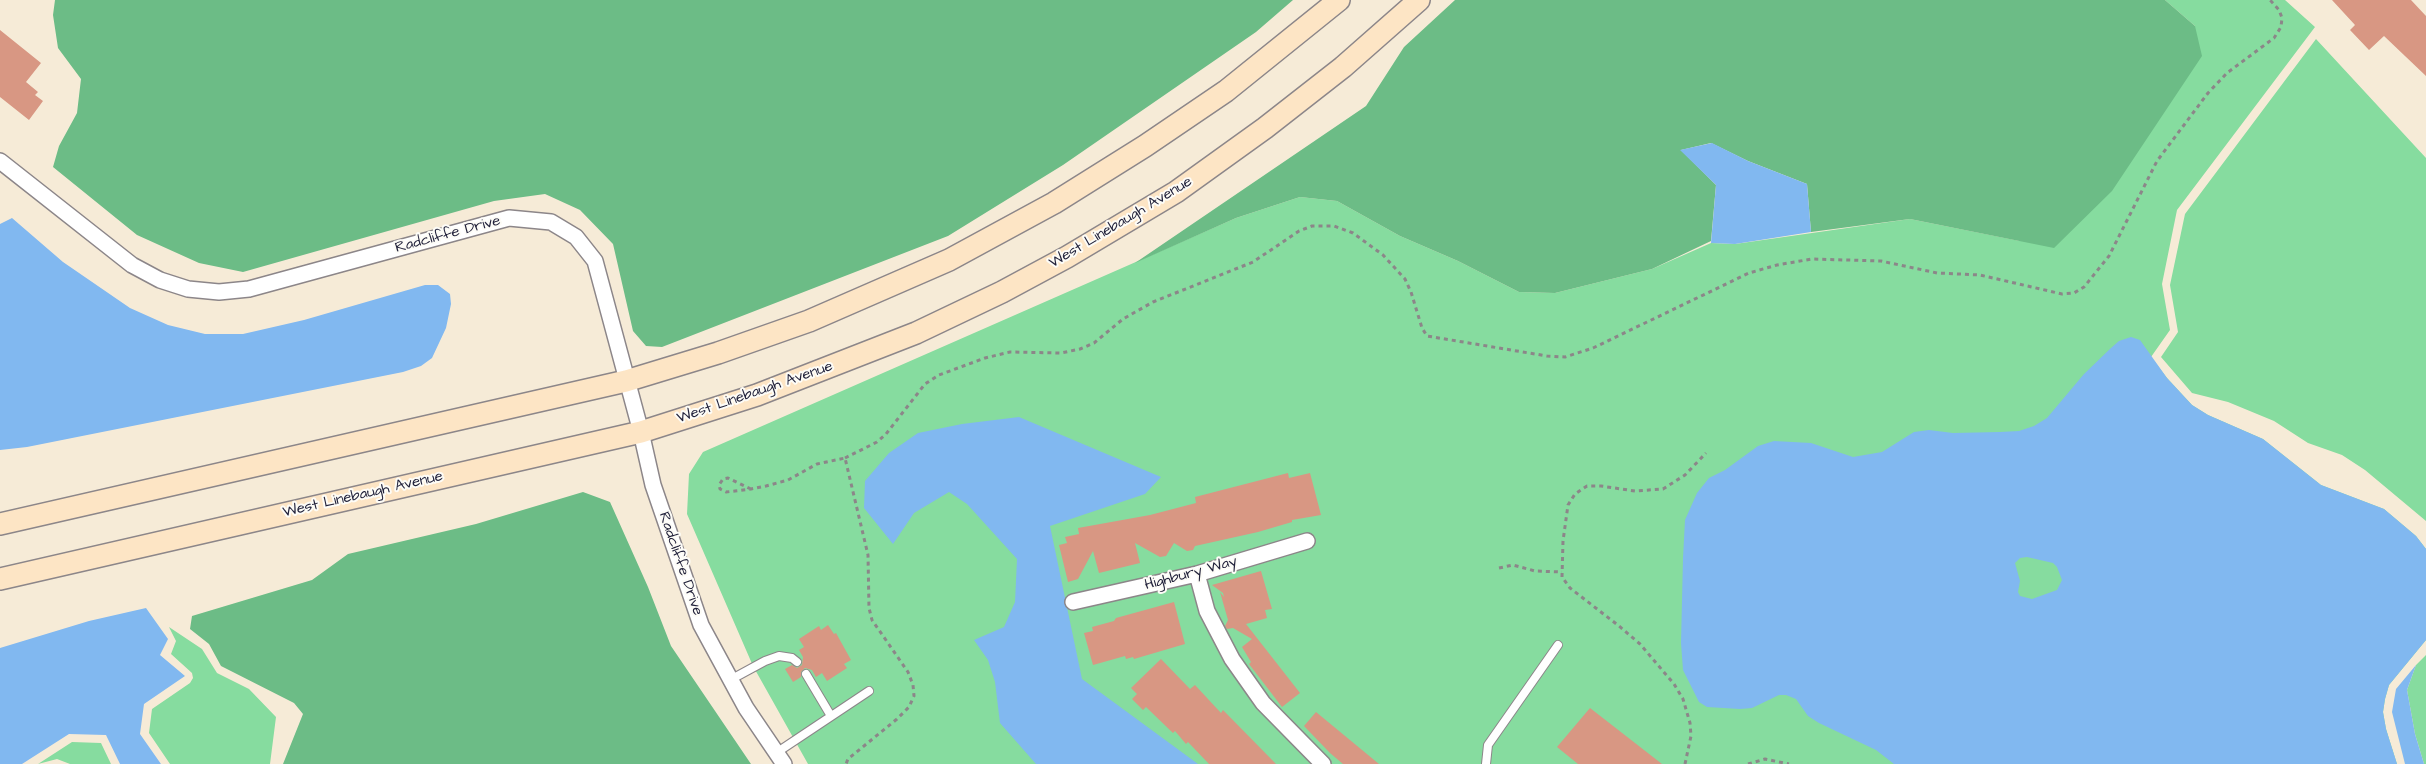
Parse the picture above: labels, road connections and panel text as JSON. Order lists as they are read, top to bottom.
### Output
{
  "streets": {
    "main road": ["West Linebaugh Avenue"],
    "street": ["Radcliffe Drive", "Highbury Way"]
  },
  "crossings": [
    ["West Linebaugh Avenue", "Radcliffe Drive"]
  ]
}
